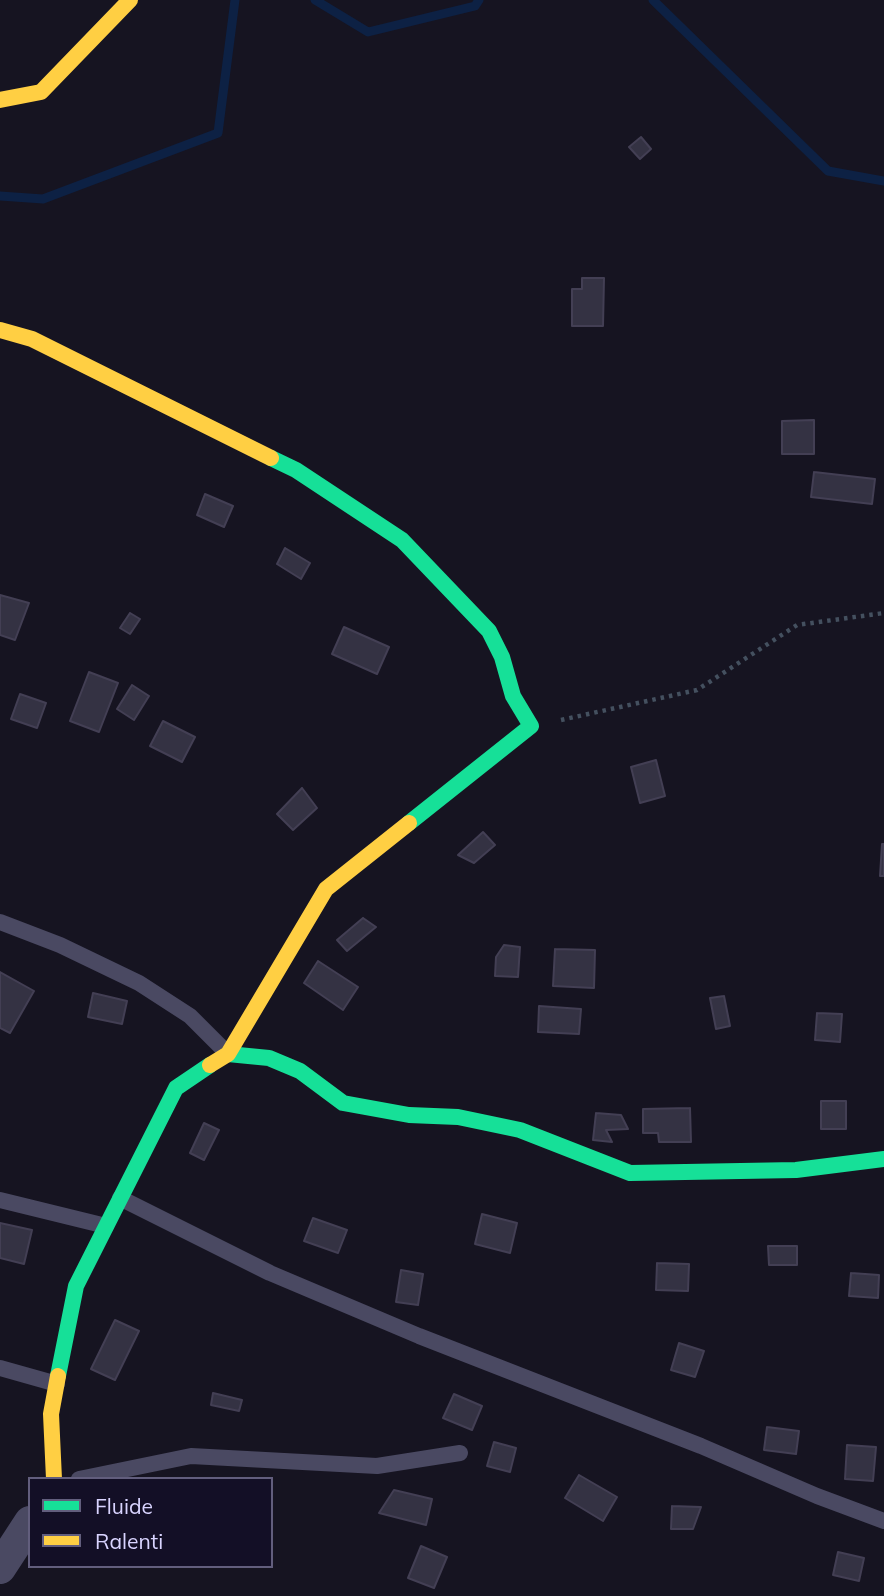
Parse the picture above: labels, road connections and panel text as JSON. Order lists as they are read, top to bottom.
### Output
{
  "legend": ["Fluide", "Ralenti"]
}
